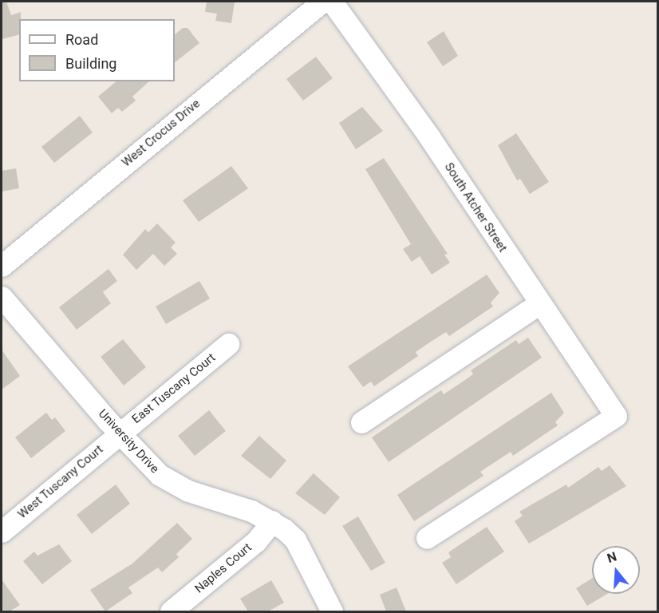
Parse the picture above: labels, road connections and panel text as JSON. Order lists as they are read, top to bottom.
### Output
{
  "streets": {
    "street": [
      "West Crocus Drive",
      "South Atcher Street",
      "East Tuscany Court",
      "University Drive",
      "West Tuscany Court",
      "Naples Court"
    ]
  },
  "crossings": [
    ["East Tuscany Court", "University Drive"],
    ["East Tuscany Court", "West Tuscany Court"],
    ["University Drive", "West Tuscany Court"],
    ["University Drive", "Naples Court"]
  ],
  "legend": ["Road", "Building"],
  "north": "top"
}
